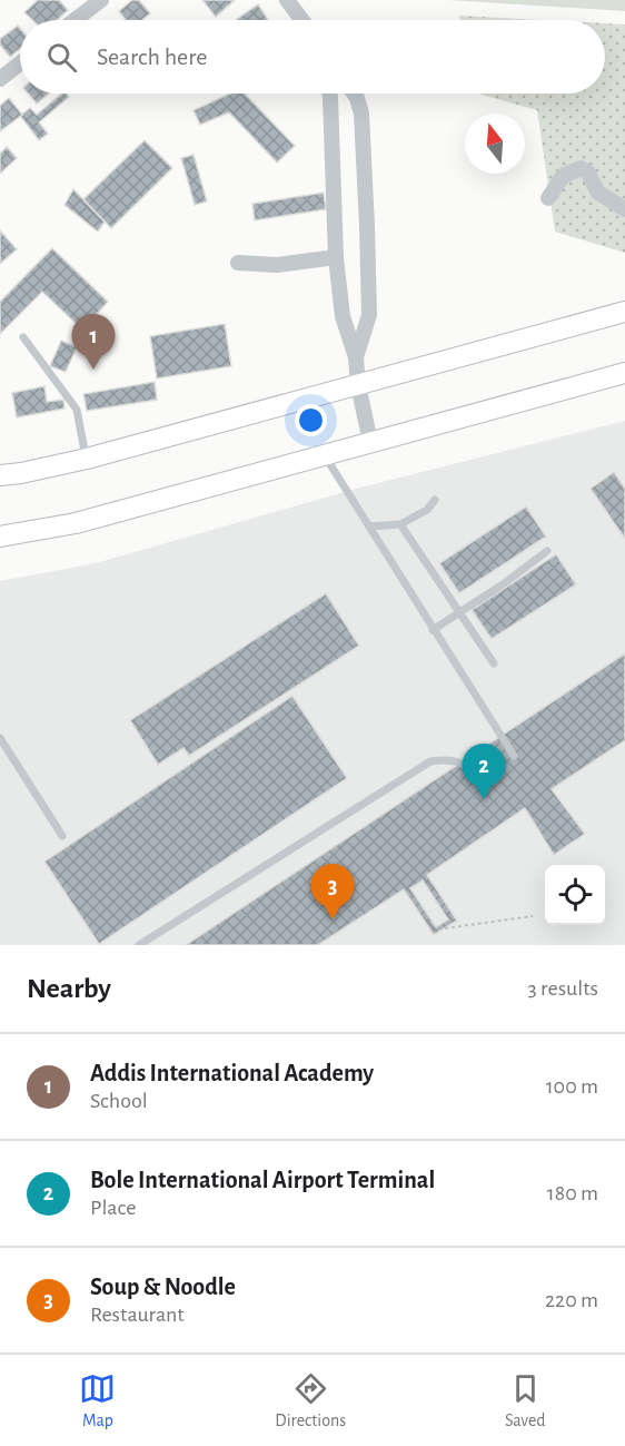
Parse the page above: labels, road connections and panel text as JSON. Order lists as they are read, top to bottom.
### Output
{
  "north": "top",
  "page": {
    "search": "Search here",
    "pins": ["1", "2", "3"],
    "heading": ["Nearby", "3 results"],
    "list": [
      {
        "mark": "1",
        "name": "Addis International Academy",
        "note": "School",
        "value": "100 m"
      },
      {
        "mark": "2",
        "name": "Bole International Airport Terminal",
        "note": "Place",
        "value": "180 m"
      },
      {
        "mark": "3",
        "name": "Soup & Noodle",
        "note": "Restaurant",
        "value": "220 m"
      }
    ],
    "nav": ["Map", "Directions", "Saved"]
  }
}
